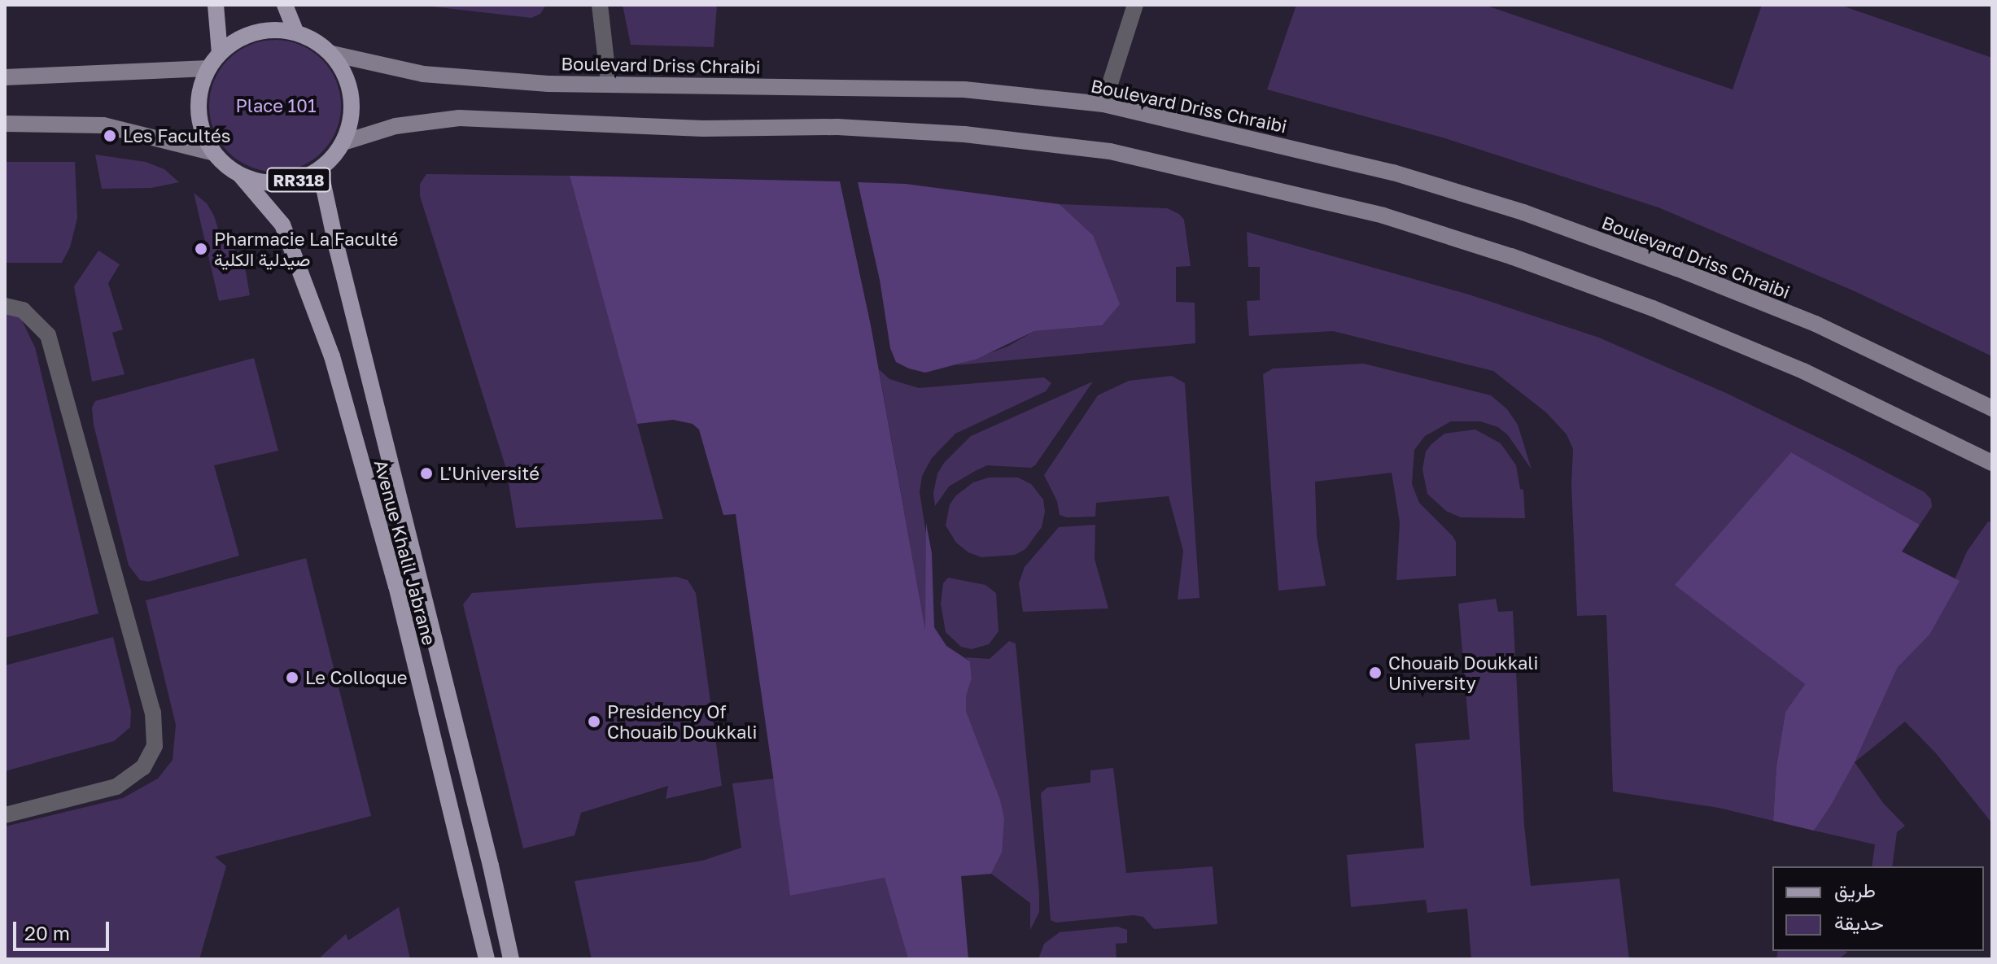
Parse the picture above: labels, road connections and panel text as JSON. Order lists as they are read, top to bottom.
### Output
{
  "streets": {
    "main road": ["Boulevard Driss Chraibi", "RR318", "Avenue Khalil Jabrane"]
  },
  "crossings": [
    ["Boulevard Driss Chraibi", "Avenue Khalil Jabrane"]
  ],
  "parks": ["Place 101"],
  "places": [
    "Les Facultés",
    "Pharmacie La Faculté صيدلية الكلية",
    "L'Université",
    "Chouaib Doukkali University",
    "Le Colloque",
    "Presidency Of Chouaib Doukkali"
  ],
  "legend": ["طريق", "حديقة"],
  "scale_bar": "20 m"
}
